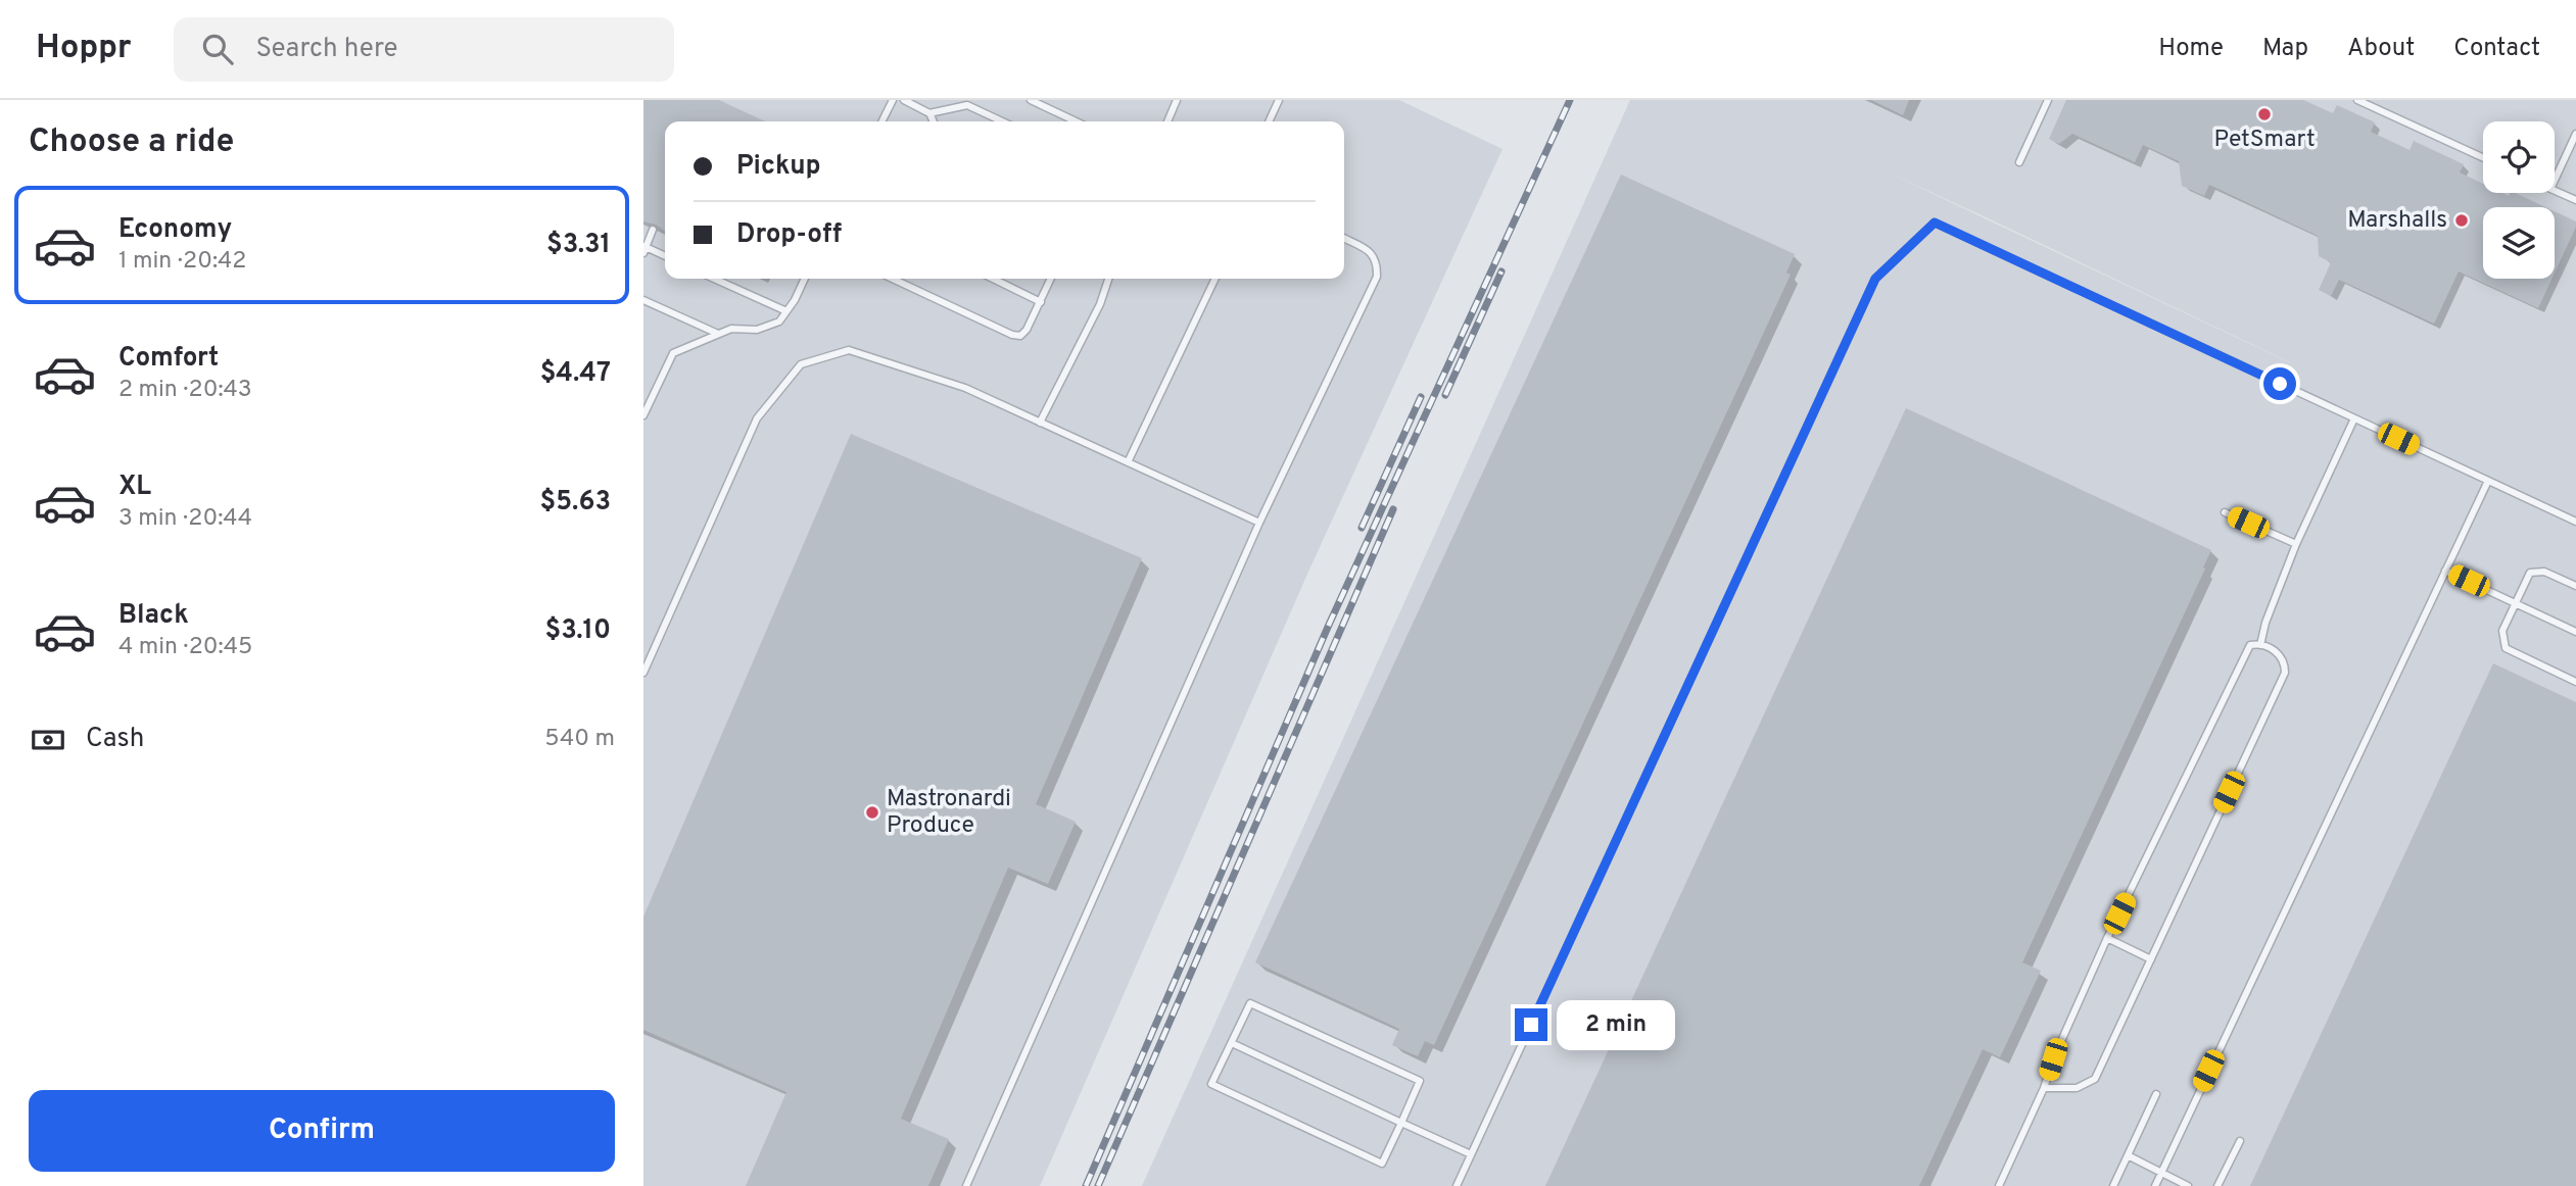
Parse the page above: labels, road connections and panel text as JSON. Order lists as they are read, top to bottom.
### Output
{
  "places": ["PetSmart", "Marshalls", "Mastronardi Produce"],
  "page": {
    "header": "Hoppr",
    "search": "Search here",
    "nav": [
      "Home",
      "Map",
      "About",
      "Contact"
    ],
    "heading": "Choose a ride",
    "banner": ["Pickup", "Drop-off"],
    "list": [
      {
        "name": "Economy",
        "note": "1 min · 20:42",
        "value": "$3.31"
      },
      {
        "name": "Comfort",
        "note": "2 min · 20:43",
        "value": "$4.47"
      },
      {
        "name": "XL",
        "note": "3 min · 20:44",
        "value": "$5.63"
      },
      {
        "name": "Black",
        "note": "4 min · 20:45",
        "value": "$3.10"
      }
    ],
    "pay": ["Cash", "540 m"],
    "bubble": "2 min",
    "buttons": "Confirm"
  }
}
